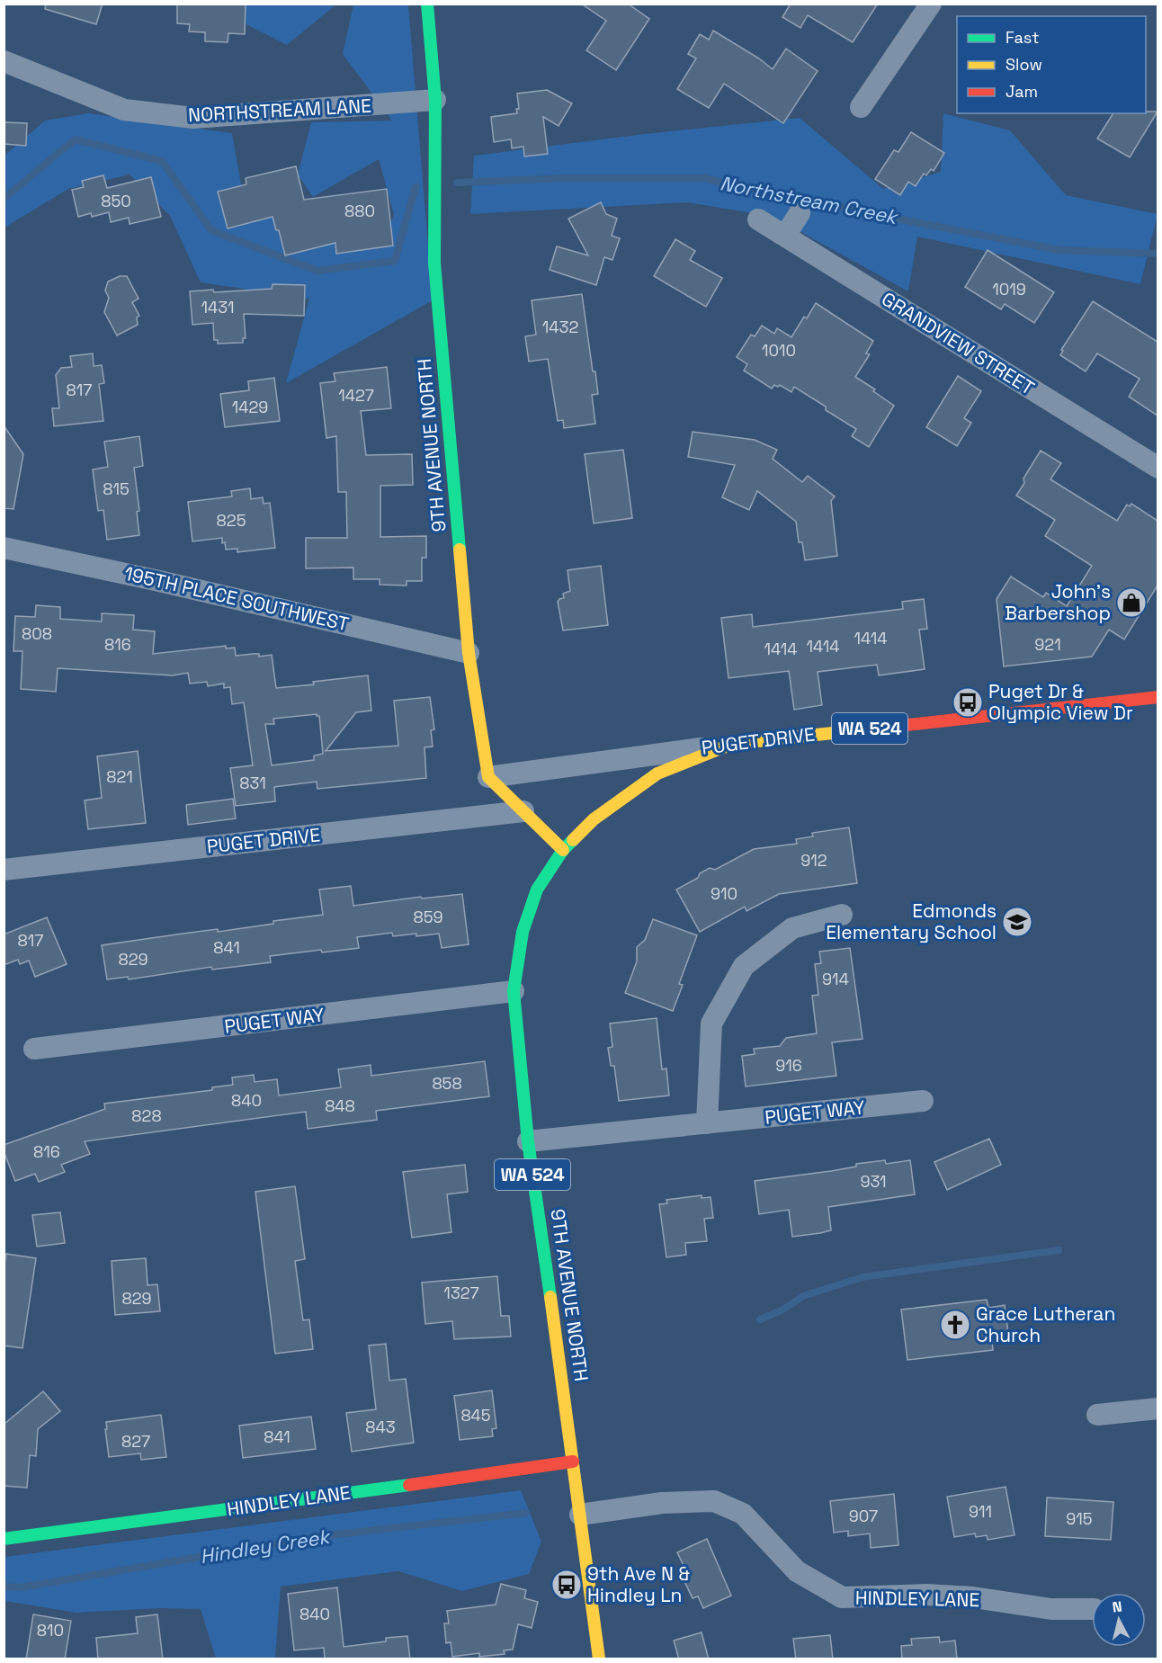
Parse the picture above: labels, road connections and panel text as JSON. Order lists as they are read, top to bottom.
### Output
{
  "streets": {
    "main road": [
      "9TH AVENUE NORTH",
      "WA 524",
      "PUGET DRIVE",
      "HINDLEY LANE"
    ],
    "street": [
      "NORTHSTREAM LANE",
      "GRANDVIEW STREET",
      "195TH PLACE SOUTHWEST",
      "PUGET WAY"
    ]
  },
  "crossings": [
    ["NORTHSTREAM LANE", "9TH AVENUE NORTH"],
    ["9TH AVENUE NORTH", "195TH PLACE SOUTHWEST"],
    ["9TH AVENUE NORTH", "PUGET DRIVE"],
    ["9TH AVENUE NORTH", "PUGET WAY"],
    ["9TH AVENUE NORTH", "HINDLEY LANE"]
  ],
  "water": ["Northstream Creek", "Hindley Creek"],
  "places": {
    "shop": ["John's Barbershop"],
    "bus stop": ["Puget Dr & Olympic View Dr", "9th Ave N & Hindley Ln"],
    "school or university": ["Edmonds Elementary School"],
    "church": ["Grace Lutheran Church"]
  },
  "house_numbers": [
    "850",
    "880",
    "1019",
    "1431",
    "1432",
    "1010",
    "817",
    "1427",
    "1429",
    "815",
    "825",
    "808",
    "1414",
    "816",
    "921",
    "1414",
    "1414",
    "821",
    "831",
    "912",
    "910",
    "859",
    "817",
    "841",
    "829",
    "914",
    "916",
    "858",
    "840",
    "848",
    "828",
    "816",
    "931",
    "1327",
    "829",
    "845",
    "843",
    "841",
    "827",
    "911",
    "907",
    "915",
    "840",
    "810"
  ],
  "legend": ["Fast", "Slow", "Jam"],
  "north": "top"
}
